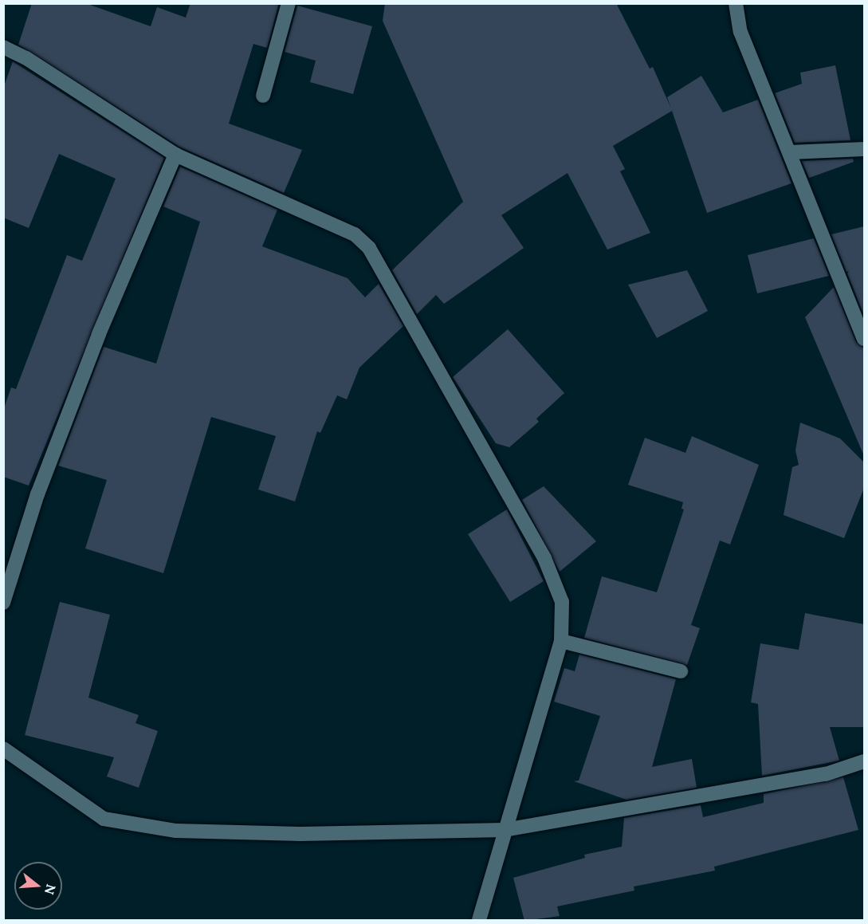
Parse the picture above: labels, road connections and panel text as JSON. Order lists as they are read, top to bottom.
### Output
{
  "north": "right"
}
